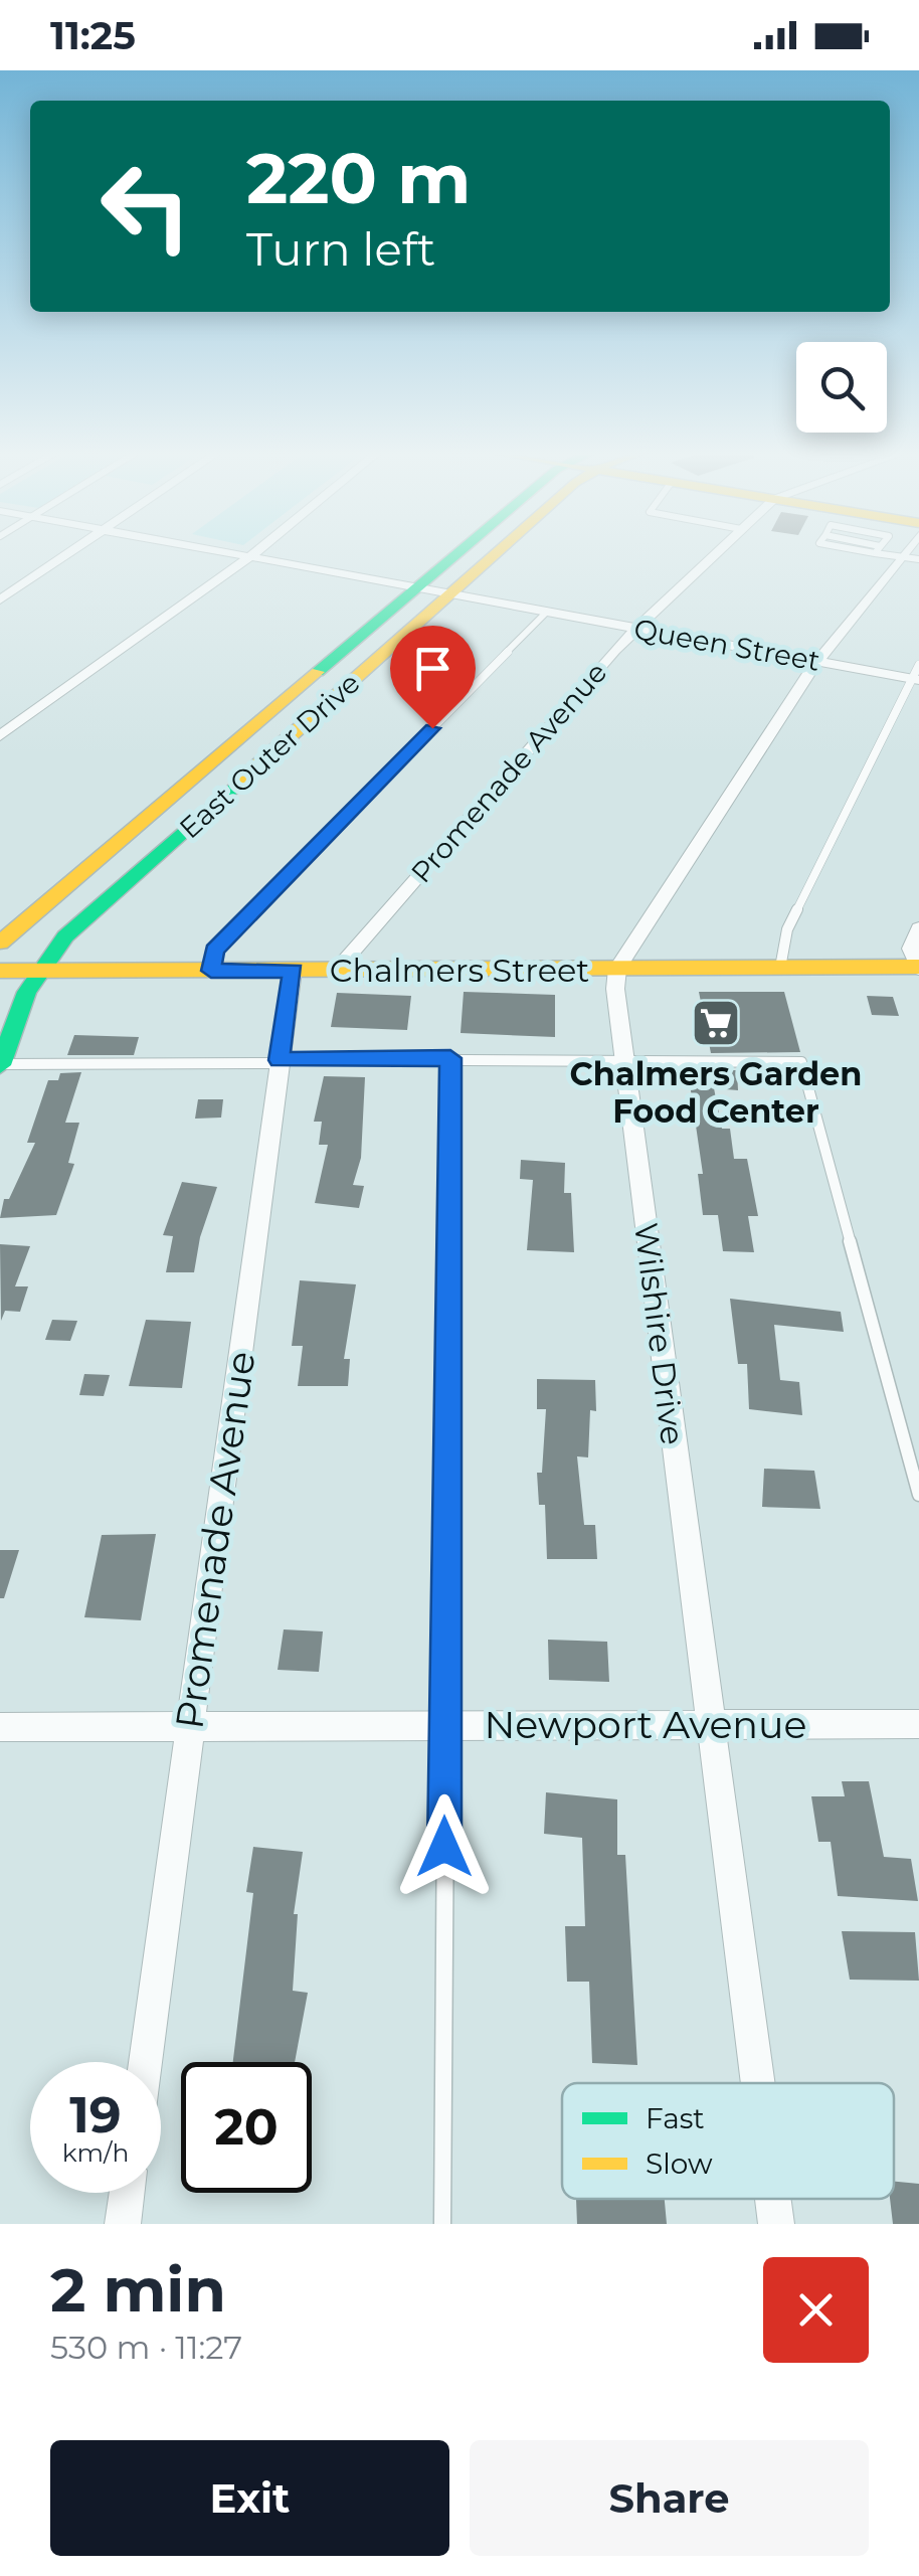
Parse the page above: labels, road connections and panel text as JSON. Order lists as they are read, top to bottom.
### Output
{
  "streets": {
    "street": [
      "Queen Street",
      "East Outer Drive",
      "Promenade Avenue",
      "Chalmers Street",
      "Wilshire Drive",
      "Newport Avenue"
    ]
  },
  "crossings": [
    ["Queen Street", "East Outer Drive"],
    ["Queen Street", "Promenade Avenue"],
    ["East Outer Drive", "Chalmers Street"],
    ["Promenade Avenue", "Chalmers Street"],
    ["Promenade Avenue", "Newport Avenue"],
    ["Chalmers Street", "Wilshire Drive"],
    ["Wilshire Drive", "Newport Avenue"]
  ],
  "places": {
    "supermarket": ["Chalmers Garden Food Center"]
  },
  "legend": ["Fast", "Slow"],
  "page": {
    "status": "11:25",
    "turn": ["220 m", "Turn left"],
    "speed": "19 km/h",
    "limit": "20",
    "heading": ["2 min", "530 m · 11:27"],
    "buttons": ["Exit", "Share"]
  }
}
